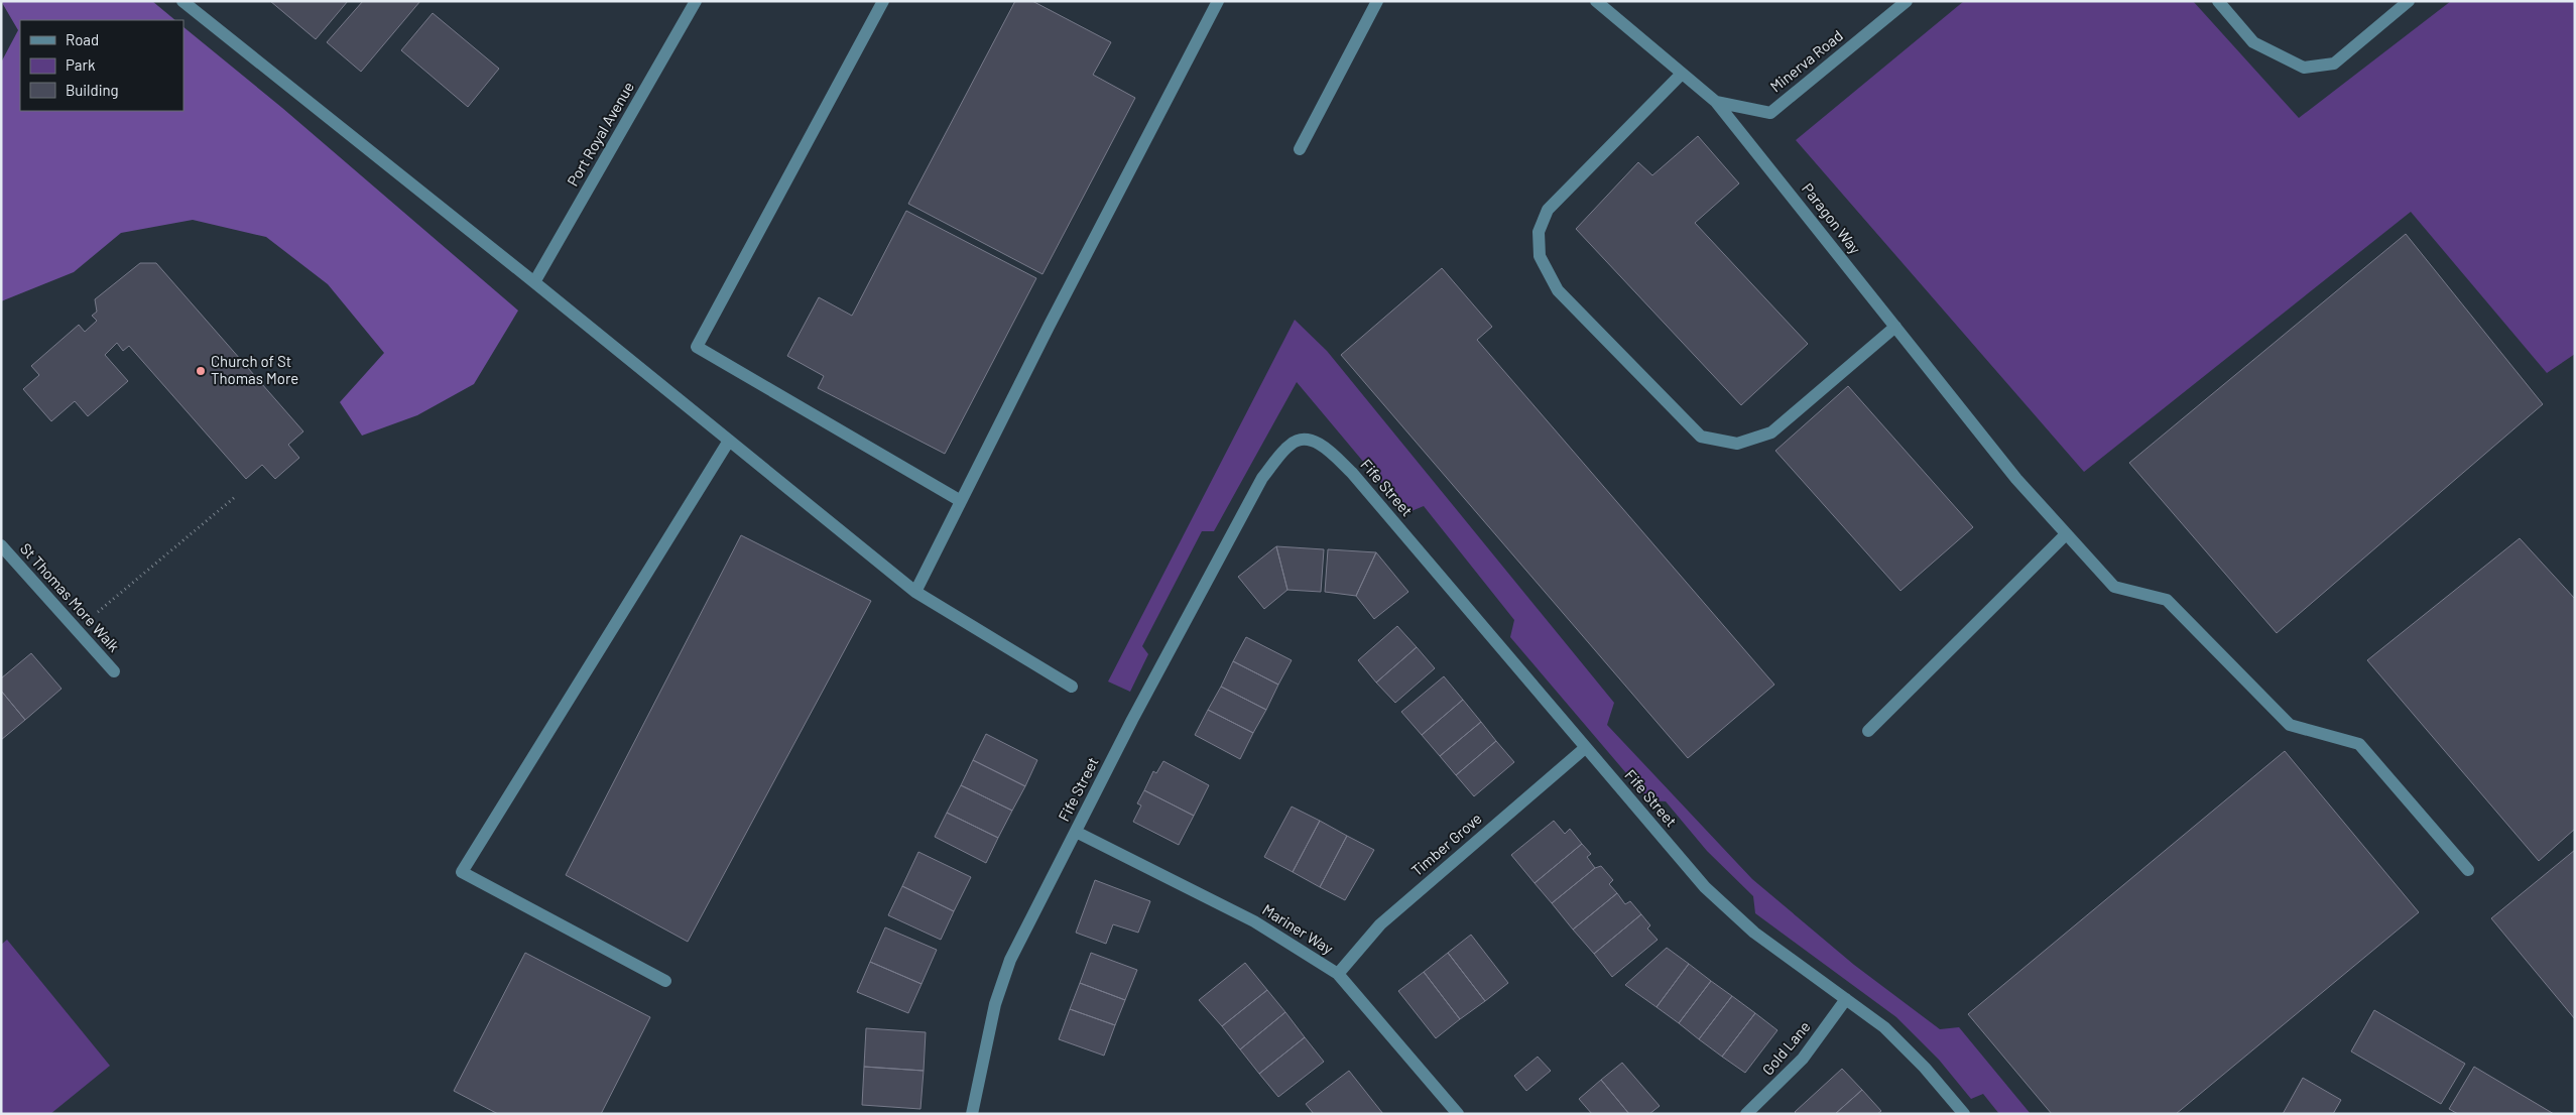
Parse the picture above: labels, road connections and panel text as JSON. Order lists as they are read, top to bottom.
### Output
{
  "streets": {
    "street": [
      "Minerva Road",
      "Port Royal Avenue",
      "Paragon Way",
      "Fife Street",
      "St Thomas More Walk",
      "Timber Grove",
      "Mariner Way",
      "Gold Lane"
    ]
  },
  "crossings": [
    ["Minerva Road", "Paragon Way"],
    ["Fife Street", "Timber Grove"],
    ["Fife Street", "Mariner Way"],
    ["Fife Street", "Gold Lane"],
    ["Timber Grove", "Mariner Way"]
  ],
  "places": ["Church of St Thomas More"],
  "legend": ["Road", "Park", "Building"]
}
